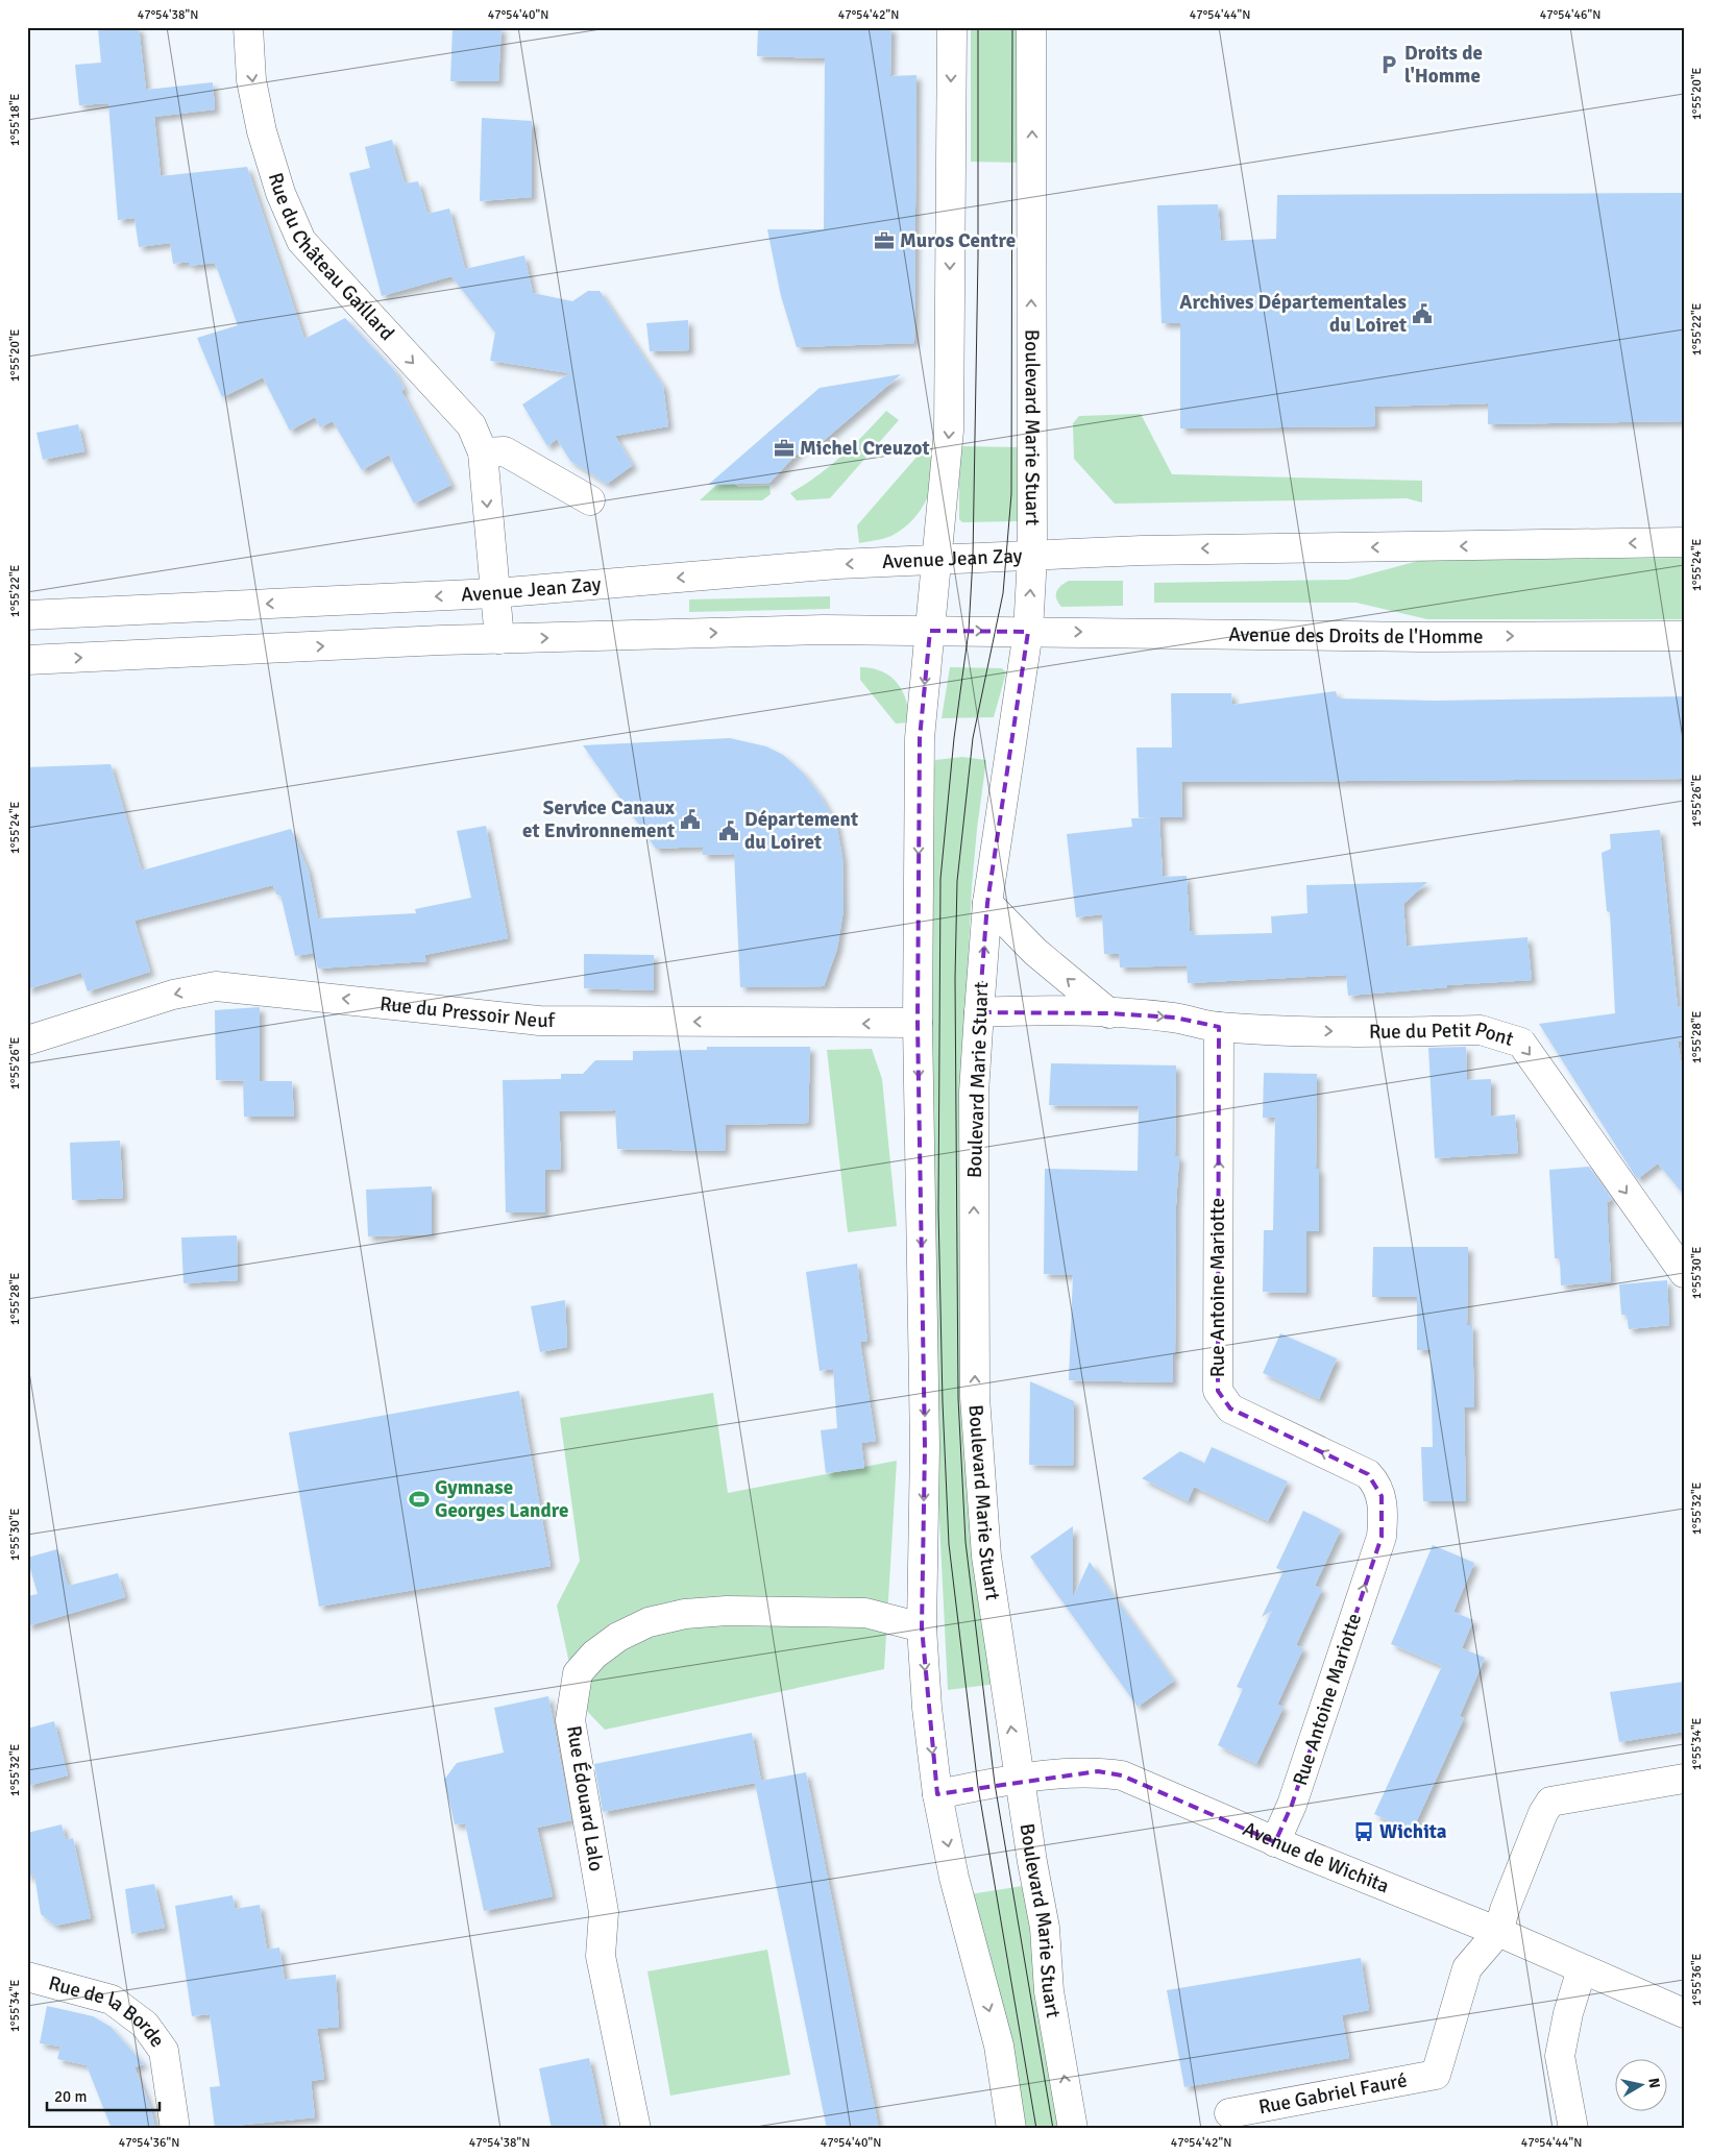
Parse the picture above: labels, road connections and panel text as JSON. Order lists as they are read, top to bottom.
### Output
{
  "streets": {
    "main road": [
      "Rue du Château Gaillard",
      "Boulevard Marie Stuart",
      "Avenue Jean Zay",
      "Avenue des Droits de l'Homme",
      "Rue du Pressoir Neuf",
      "Rue du Petit Pont",
      "Rue Antoine Mariotte",
      "Rue Édouard Lalo",
      "Avenue de Wichita",
      "Rue de la Borde",
      "Rue Gabriel Fauré"
    ]
  },
  "crossings": [
    ["Rue du Château Gaillard", "Avenue Jean Zay"],
    ["Boulevard Marie Stuart", "Avenue Jean Zay"],
    ["Boulevard Marie Stuart", "Avenue des Droits de l'Homme"],
    ["Boulevard Marie Stuart", "Rue du Petit Pont"],
    ["Boulevard Marie Stuart", "Avenue de Wichita"],
    ["Rue du Petit Pont", "Rue Antoine Mariotte"],
    ["Rue Antoine Mariotte", "Avenue de Wichita"],
    ["Avenue de Wichita", "Rue Gabriel Fauré"]
  ],
  "one_way": [
    "Rue du Château Gaillard",
    "Rue du Pressoir Neuf",
    "Rue du Petit Pont",
    "Rue Antoine Mariotte"
  ],
  "places": {
    "parking": ["Droits de l'Homme"],
    "office": ["Muros Centre", "Michel Creuzot"],
    "public building": ["Archives Départementales du Loiret", "Service Canaux et Environnement", "Département du Loiret"],
    "sports": ["Gymnase Georges Landre"],
    "bus stop": ["Wichita"]
  },
  "scale_bar": "20 m",
  "north": "right",
  "coordinates": [
    "47°54'38\"N",
    "47°54'40\"N",
    "47°54'42\"N",
    "47°54'44\"N",
    "47°54'46\"N",
    "1°55'20\"E",
    "1°55'18\"E",
    "1°55'22\"E",
    "1°55'24\"E",
    "1°55'26\"E",
    "1°55'28\"E",
    "1°55'30\"E",
    "1°55'32\"E",
    "1°55'34\"E",
    "1°55'36\"E",
    "47°54'36\"N"
  ]
}
